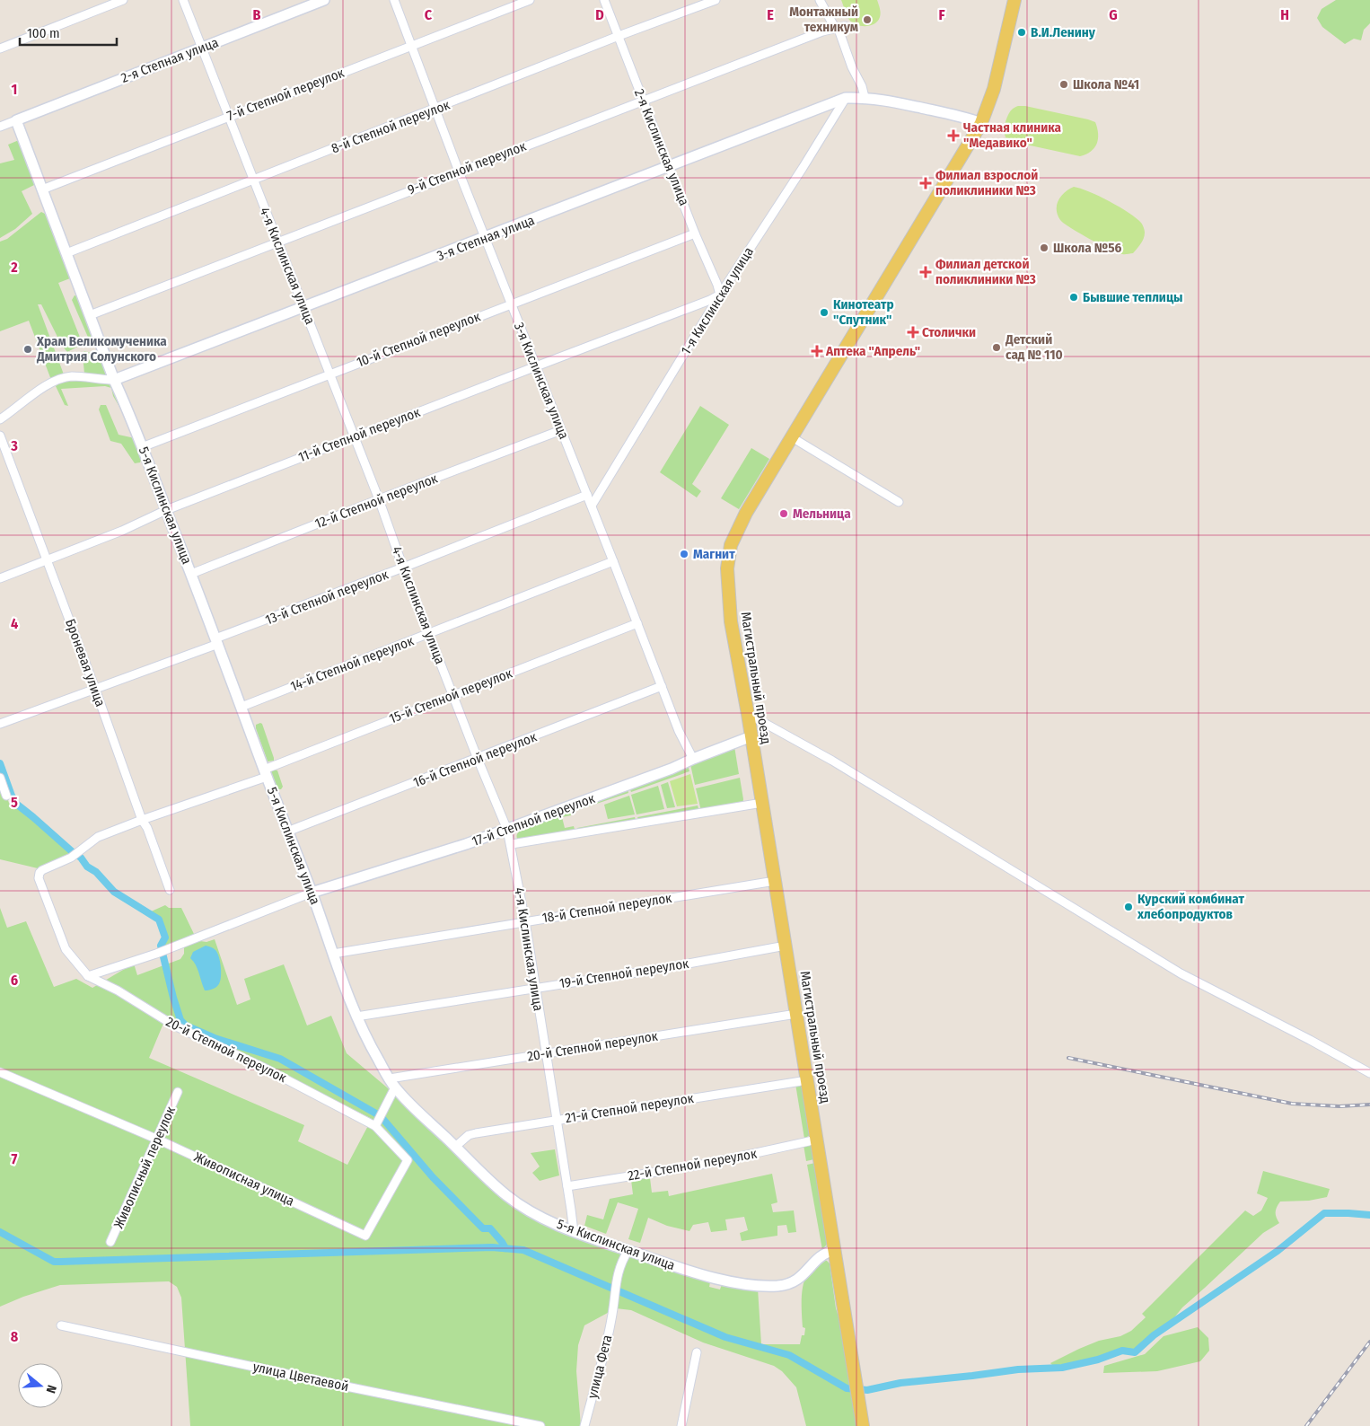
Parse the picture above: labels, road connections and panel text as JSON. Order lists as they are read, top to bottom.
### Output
{
  "streets": {
    "main road": ["Магистральный проезд"],
    "street": [
      "2-я Степная улица",
      "7-й Степной переулок",
      "8-й Степной переулок",
      "2-я Кислинская улица",
      "9-й Степной переулок",
      "3-я Степная улица",
      "4-я Кислинская улица",
      "1-я Кислинская улица",
      "10-й Степной переулок",
      "3-я Кислинская улица",
      "11-й Степной переулок",
      "12-й Степной переулок",
      "5-я Кислинская улица",
      "13-й Степной переулок",
      "Броневая улица",
      "14-й Степной переулок",
      "15-й Степной переулок",
      "16-й Степной переулок",
      "17-й Степной переулок",
      "18-й Степной переулок",
      "19-й Степной переулок",
      "20-й Степной переулок",
      "21-й Степной переулок",
      "22-й Степной переулок",
      "Живописный переулок",
      "Живописная улица",
      "улица Фета",
      "улица Цветаевой"
    ]
  },
  "crossings": [
    ["2-я Степная улица", "4-я Кислинская улица"],
    ["2-я Степная улица", "5-я Кислинская улица"],
    ["7-й Степной переулок", "4-я Кислинская улица"],
    ["7-й Степной переулок", "3-я Кислинская улица"],
    ["7-й Степной переулок", "5-я Кислинская улица"],
    ["8-й Степной переулок", "2-я Кислинская улица"],
    ["8-й Степной переулок", "4-я Кислинская улица"],
    ["8-й Степной переулок", "3-я Кислинская улица"],
    ["8-й Степной переулок", "5-я Кислинская улица"],
    ["2-я Кислинская улица", "9-й Степной переулок"],
    ["2-я Кислинская улица", "3-я Степная улица"],
    ["2-я Кислинская улица", "1-я Кислинская улица"],
    ["2-я Кислинская улица", "10-й Степной переулок"],
    ["2-я Кислинская улица", "11-й Степной переулок"],
    ["9-й Степной переулок", "4-я Кислинская улица"],
    ["9-й Степной переулок", "3-я Кислинская улица"],
    ["9-й Степной переулок", "5-я Кислинская улица"],
    ["3-я Степная улица", "4-я Кислинская улица"],
    ["3-я Степная улица", "1-я Кислинская улица"],
    ["3-я Степная улица", "3-я Кислинская улица"],
    ["3-я Степная улица", "5-я Кислинская улица"],
    ["3-я Степная улица", "Магистральный проезд"],
    ["4-я Кислинская улица", "10-й Степной переулок"],
    ["4-я Кислинская улица", "11-й Степной переулок"],
    ["4-я Кислинская улица", "12-й Степной переулок"],
    ["4-я Кислинская улица", "5-я Кислинская улица"],
    ["4-я Кислинская улица", "13-й Степной переулок"],
    ["4-я Кислинская улица", "14-й Степной переулок"],
    ["4-я Кислинская улица", "15-й Степной переулок"],
    ["4-я Кислинская улица", "16-й Степной переулок"],
    ["4-я Кислинская улица", "17-й Степной переулок"],
    ["4-я Кислинская улица", "18-й Степной переулок"],
    ["4-я Кислинская улица", "19-й Степной переулок"],
    ["4-я Кислинская улица", "20-й Степной переулок"],
    ["4-я Кислинская улица", "21-й Степной переулок"],
    ["4-я Кислинская улица", "22-й Степной переулок"],
    ["1-я Кислинская улица", "3-я Кислинская улица"],
    ["1-я Кислинская улица", "11-й Степной переулок"],
    ["10-й Степной переулок", "3-я Кислинская улица"],
    ["10-й Степной переулок", "5-я Кислинская улица"],
    ["3-я Кислинская улица", "11-й Степной переулок"],
    ["3-я Кислинская улица", "12-й Степной переулок"],
    ["3-я Кислинская улица", "13-й Степной переулок"],
    ["3-я Кислинская улица", "14-й Степной переулок"],
    ["3-я Кислинская улица", "15-й Степной переулок"],
    ["3-я Кислинская улица", "16-й Степной переулок"],
    ["3-я Кислинская улица", "17-й Степной переулок"],
    ["11-й Степной переулок", "5-я Кислинская улица"],
    ["11-й Степной переулок", "Броневая улица"],
    ["12-й Степной переулок", "5-я Кислинская улица"],
    ["5-я Кислинская улица", "13-й Степной переулок"],
    ["5-я Кислинская улица", "14-й Степной переулок"],
    ["5-я Кислинская улица", "Магистральный проезд"],
    ["5-я Кислинская улица", "15-й Степной переулок"],
    ["5-я Кислинская улица", "16-й Степной переулок"],
    ["5-я Кислинская улица", "17-й Степной переулок"],
    ["5-я Кислинская улица", "18-й Степной переулок"],
    ["5-я Кислинская улица", "19-й Степной переулок"],
    ["5-я Кислинская улица", "20-й Степной переулок"],
    ["5-я Кислинская улица", "21-й Степной переулок"],
    ["5-я Кислинская улица", "улица Фета"],
    ["13-й Степной переулок", "Броневая улица"],
    ["Броневая улица", "15-й Степной переулок"],
    ["Магистральный проезд", "17-й Степной переулок"],
    ["Магистральный проезд", "18-й Степной переулок"],
    ["Магистральный проезд", "19-й Степной переулок"],
    ["Магистральный проезд", "20-й Степной переулок"],
    ["Магистральный проезд", "21-й Степной переулок"],
    ["Магистральный проезд", "22-й Степной переулок"],
    ["15-й Степной переулок", "20-й Степной переулок"],
    ["20-й Степной переулок", "Живописная улица"],
    ["Живописный переулок", "Живописная улица"]
  ],
  "places": {
    "other": [
      "Монтажный техникум",
      "В.И.Ленину",
      "Школа №41",
      "Школа №56",
      "Бывшие теплицы",
      "Кинотеатр \"Спутник\"",
      "Детский сад № 110",
      "Храм Великомученика Дмитрия Солунского",
      "Мельница",
      "Магнит",
      "Курский комбинат хлебопродуктов"
    ],
    "health": [
      "Частная клиника \"Медавико\"",
      "Филиал взрослой поликлиники №3",
      "Филиал детской поликлиники №3",
      "Столички",
      "Аптека \"Апрель\""
    ]
  },
  "scale_bar": "100 m",
  "north": "right",
  "grid": {
    "columns": [
      "B",
      "C",
      "D",
      "E",
      "F",
      "G",
      "H"
    ],
    "rows": [
      "1",
      "2",
      "3",
      "4",
      "5",
      "6",
      "7",
      "8"
    ]
  }
}
